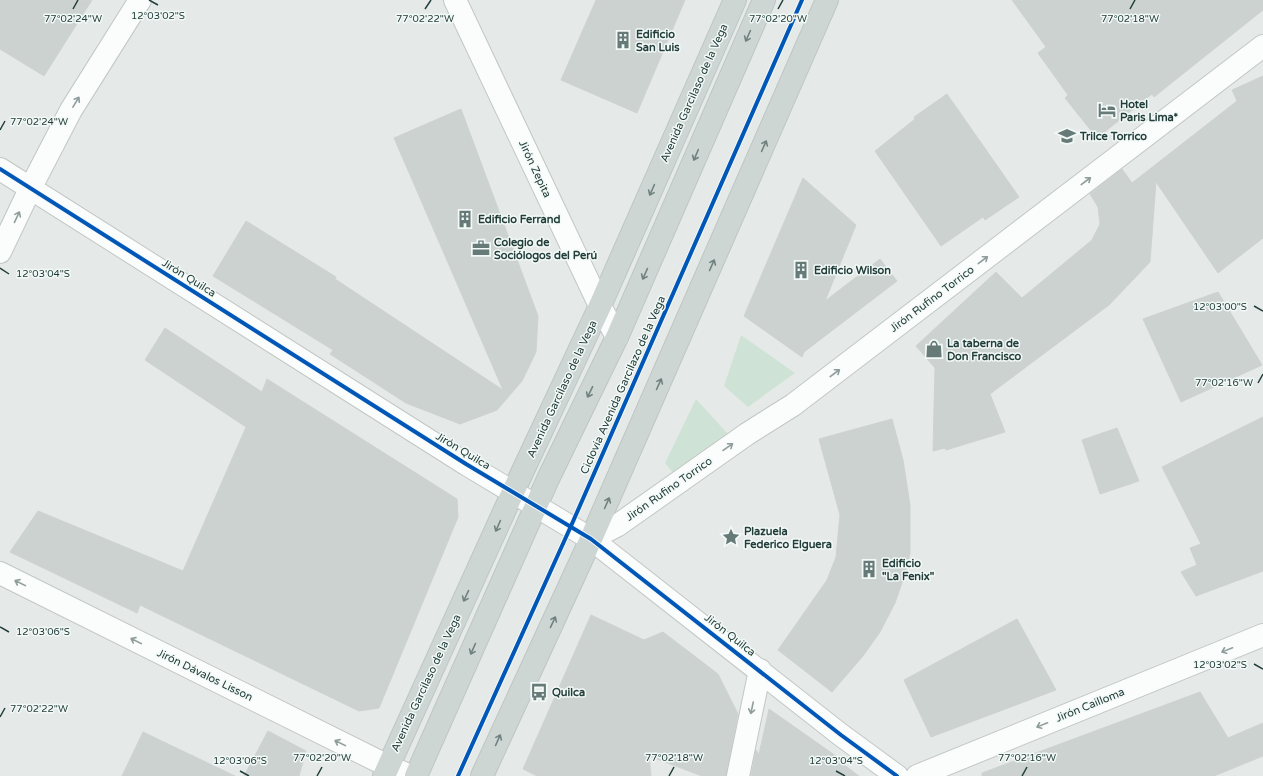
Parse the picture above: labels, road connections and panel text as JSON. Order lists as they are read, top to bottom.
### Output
{
  "streets": {
    "main road": ["Avenida Garcilaso de la Vega"],
    "street": [
      "Jirón Zepita",
      "Jirón Quilca",
      "Jirón Rufino Torrico",
      "Jirón Dávalos Lisson",
      "Jirón Cailloma"
    ],
    "cycle path": ["Ciclovía Avenida Garcilazo de la Vega"]
  },
  "crossings": [
    ["Avenida Garcilaso de la Vega", "Jirón Zepita"],
    ["Avenida Garcilaso de la Vega", "Jirón Quilca"],
    ["Avenida Garcilaso de la Vega", "Jirón Dávalos Lisson"],
    ["Jirón Quilca", "Jirón Rufino Torrico"]
  ],
  "one_way": ["Jirón Rufino Torrico", "Jirón Dávalos Lisson", "Jirón Cailloma"],
  "places": {
    "building": [
      "Edificio San Luis",
      "Edificio Ferrand",
      "Edificio Wilson",
      "Edificio \"La Fenix\""
    ],
    "hotel": ["Hotel Paris Lima*"],
    "school or university": ["Trilce Torrico"],
    "office": ["Colegio de Sociólogos del Perú"],
    "shop": ["La taberna de Don Francisco"],
    "place": ["Plazuela Federico Elguera"],
    "bus stop": ["Quilca"]
  },
  "coordinates": [
    "12°03'02\"S",
    "77°02'24\"W",
    "77°02'22\"W",
    "77°02'20\"W",
    "77°02'18\"W",
    "12°03'04\"S",
    "12°03'00\"S",
    "77°02'16\"W",
    "12°03'06\"S"
  ]
}
